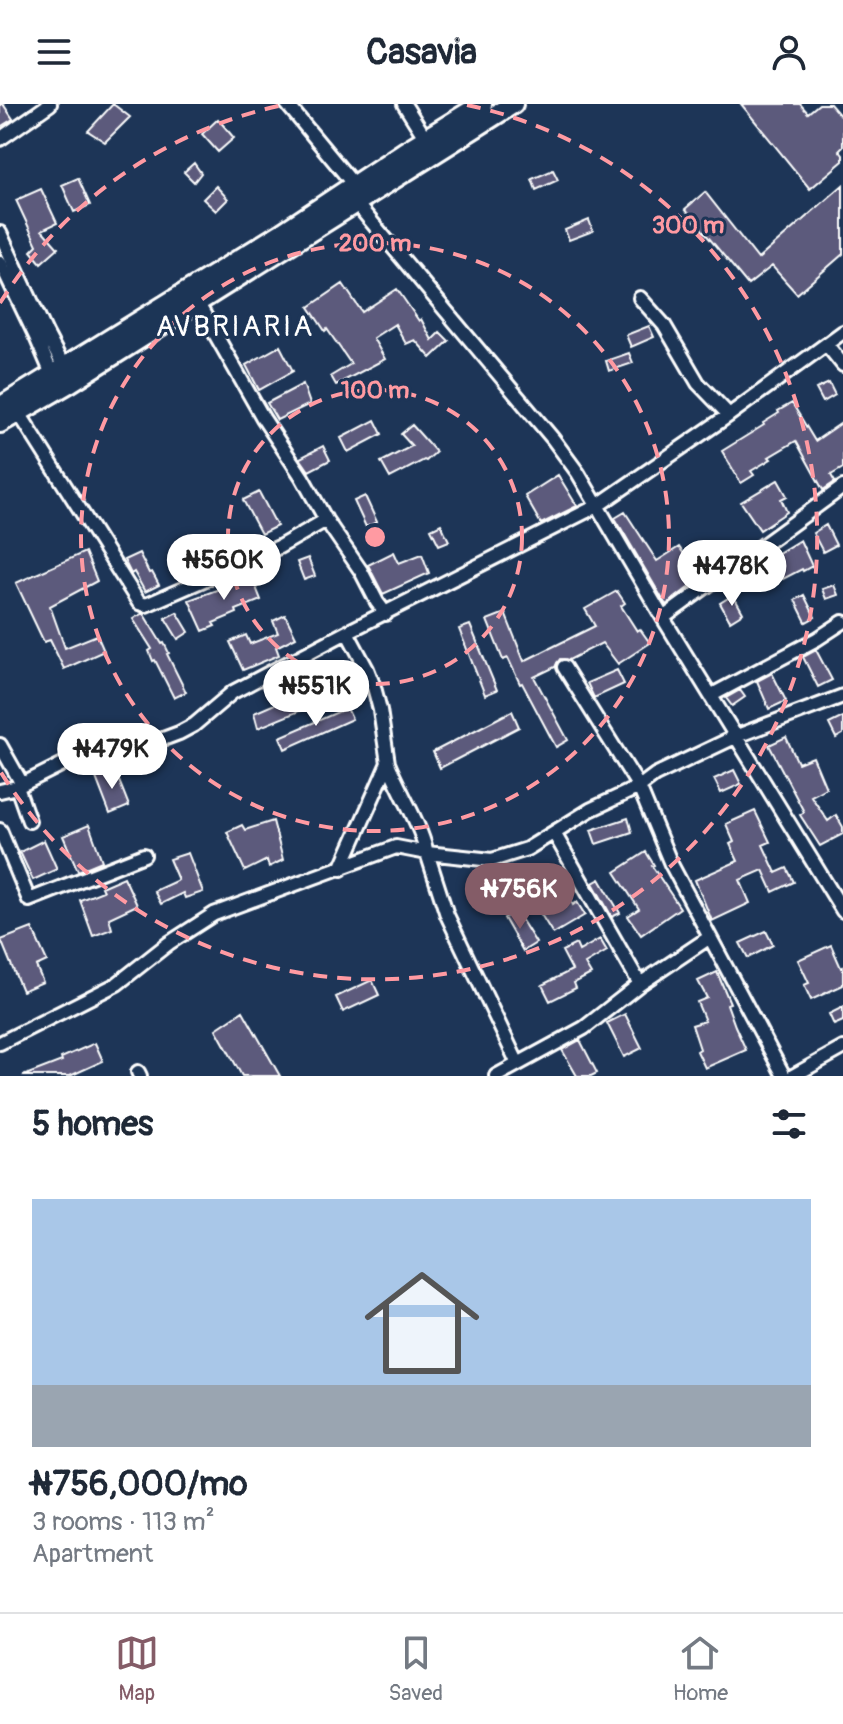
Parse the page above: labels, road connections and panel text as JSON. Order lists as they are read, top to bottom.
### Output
{
  "districts": ["AVBRIARIA"],
  "page": {
    "header": "Casavia",
    "price": [
      "₦560K",
      "₦478K",
      "₦551K",
      "₦479K",
      "₦756K"
    ],
    "heading": "5 homes",
    "list": [
      {
        "name": "₦756,000/mo",
        "note": "3 rooms · 113 m² · Apartment"
      }
    ],
    "tabs": ["Map", "Saved", "Home"]
  },
  "rings": ["300 m", "200 m", "100 m"]
}
